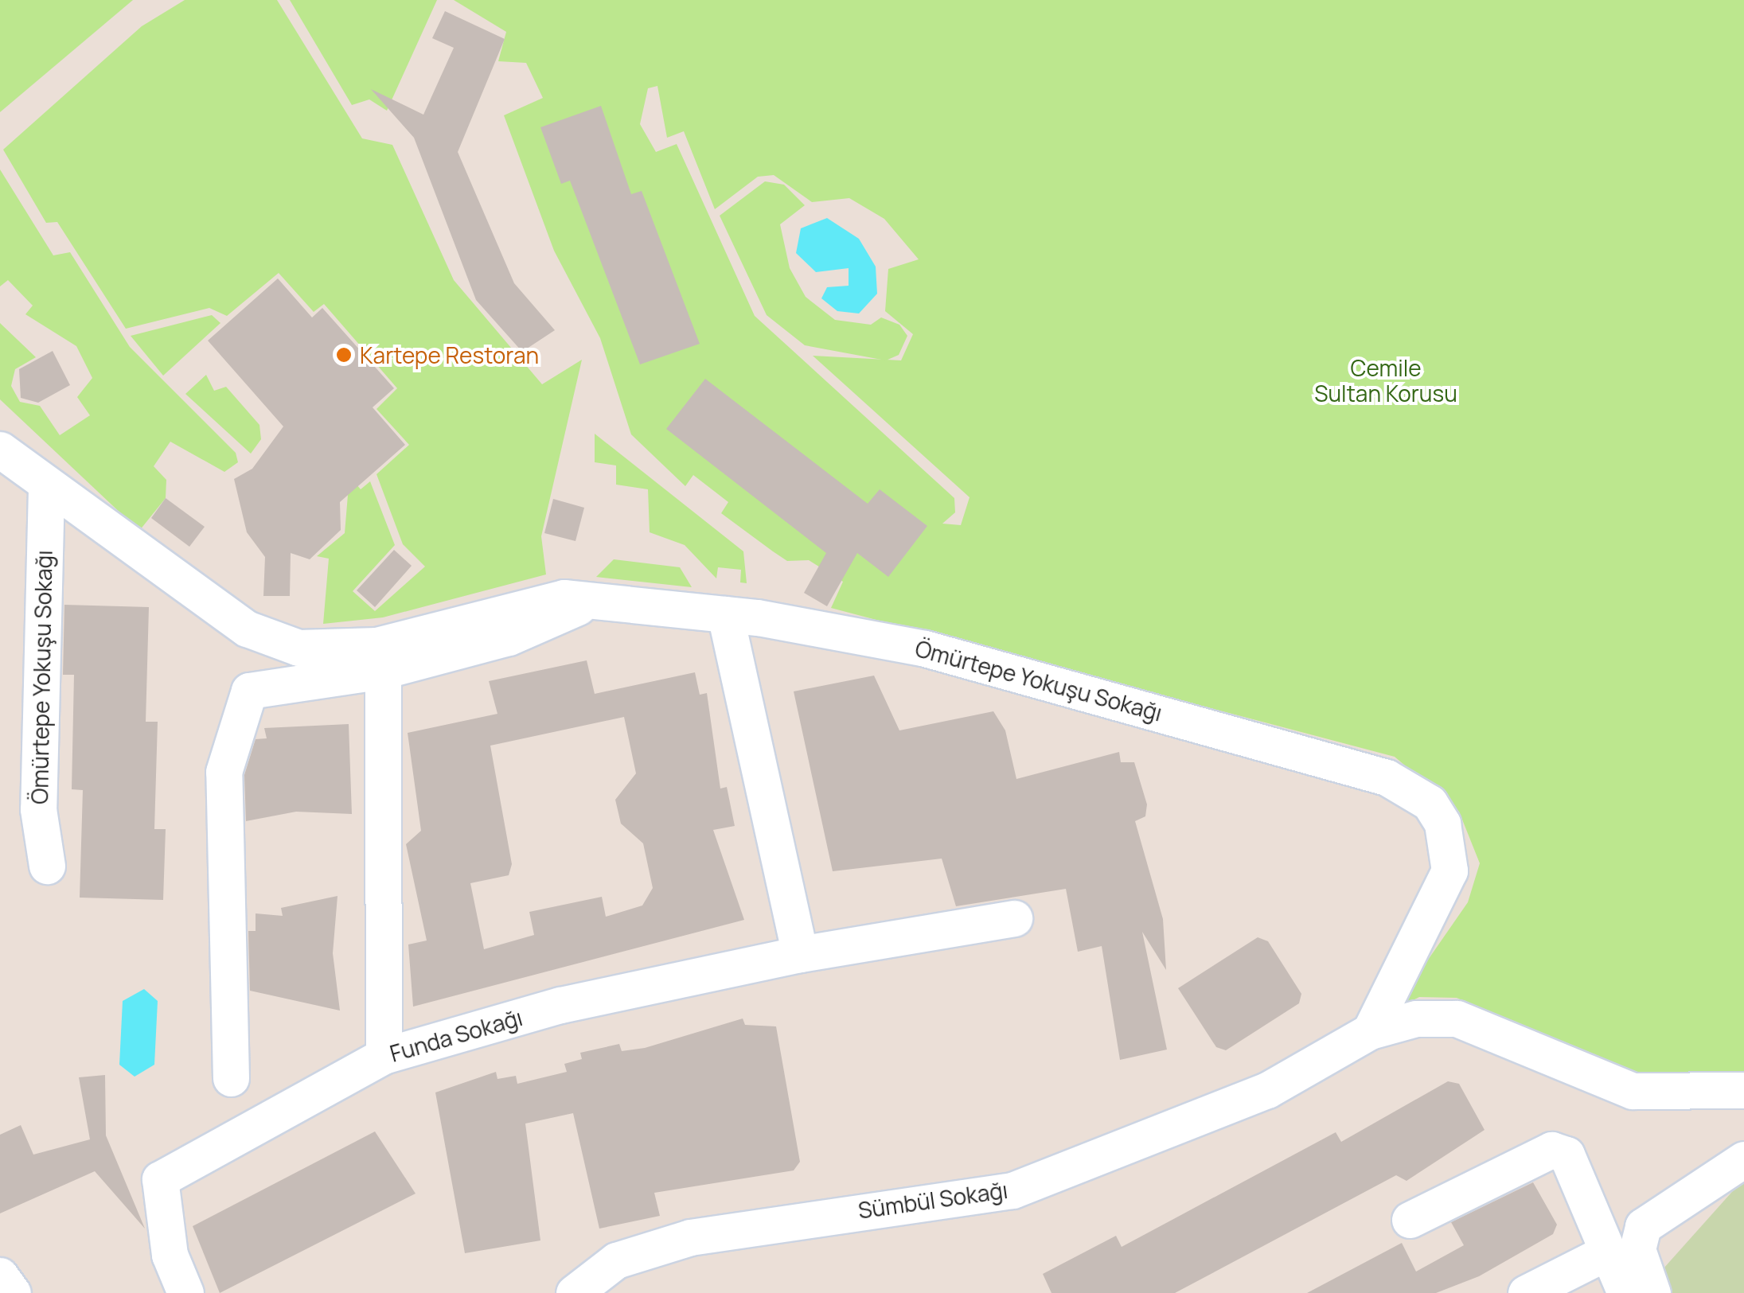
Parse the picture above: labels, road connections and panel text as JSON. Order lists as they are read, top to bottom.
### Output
{
  "streets": {
    "street": ["Ömürtepe Yokuşu Sokağı", "Funda Sokağı", "Sümbül Sokağı"]
  },
  "crossings": [
    ["Ömürtepe Yokuşu Sokağı", "Sümbül Sokağı"]
  ],
  "parks": ["Cemile Sultan Korusu"],
  "places": ["Kartepe Restoran"]
}
